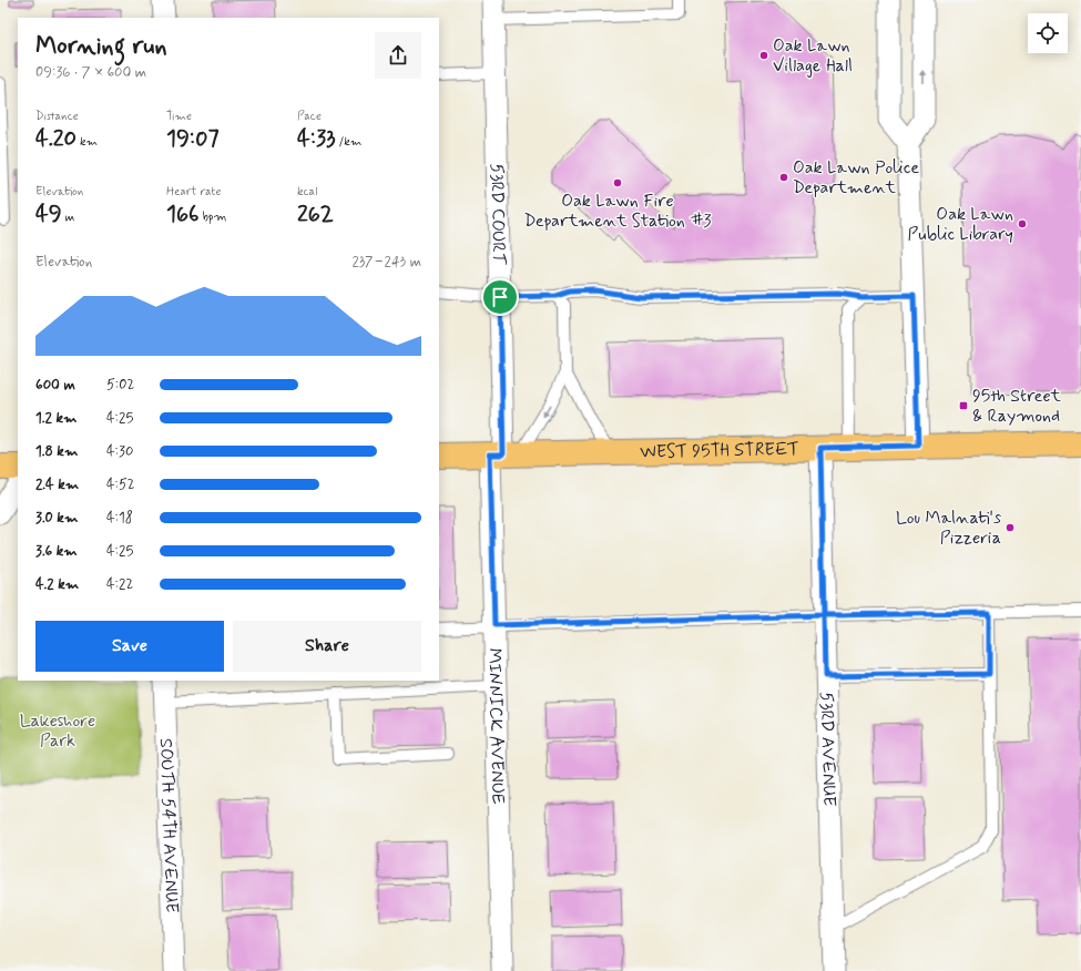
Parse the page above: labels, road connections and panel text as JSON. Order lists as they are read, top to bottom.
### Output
{
  "streets": {
    "main road": ["WEST 95TH STREET"],
    "street": [
      "53RD COURT",
      "MINNICK AVENUE",
      "53RD AVENUE",
      "SOUTH 54TH AVENUE"
    ]
  },
  "crossings": [
    ["53RD COURT", "WEST 95TH STREET"],
    ["53RD COURT", "MINNICK AVENUE"],
    ["WEST 95TH STREET", "MINNICK AVENUE"],
    ["WEST 95TH STREET", "53RD AVENUE"]
  ],
  "parks": ["Lakeshore Park"],
  "places": {
    "other": [
      "Oak Lawn Village Hall",
      "Oak Lawn Police Department",
      "Oak Lawn Fire Department Station #3",
      "Oak Lawn Public Library",
      "Lou Malnati's Pizzeria"
    ],
    "transit": ["95th Street & Raymond"]
  },
  "page": {
    "heading": ["Morning run", "09:36 · 7 × 600 m"],
    "stats": [
      ["Distance", "4.20 km"],
      ["Time", "19:07"],
      ["Pace", "4:33 /km"],
      ["Elevation", "49 m"],
      ["Heart rate", "166 bpm"],
      ["kcal", "262"]
    ],
    "chart": ["Elevation", "237–243 m"],
    "list": [
      {
        "name": "600 m",
        "note": "5:02"
      },
      {
        "name": "1.2 km",
        "note": "4:25"
      },
      {
        "name": "1.8 km",
        "note": "4:30"
      },
      {
        "name": "2.4 km",
        "note": "4:52"
      },
      {
        "name": "3.0 km",
        "note": "4:18"
      },
      {
        "name": "3.6 km",
        "note": "4:25"
      },
      {
        "name": "4.2 km",
        "note": "4:22"
      }
    ],
    "buttons": ["Save", "Share"]
  }
}
